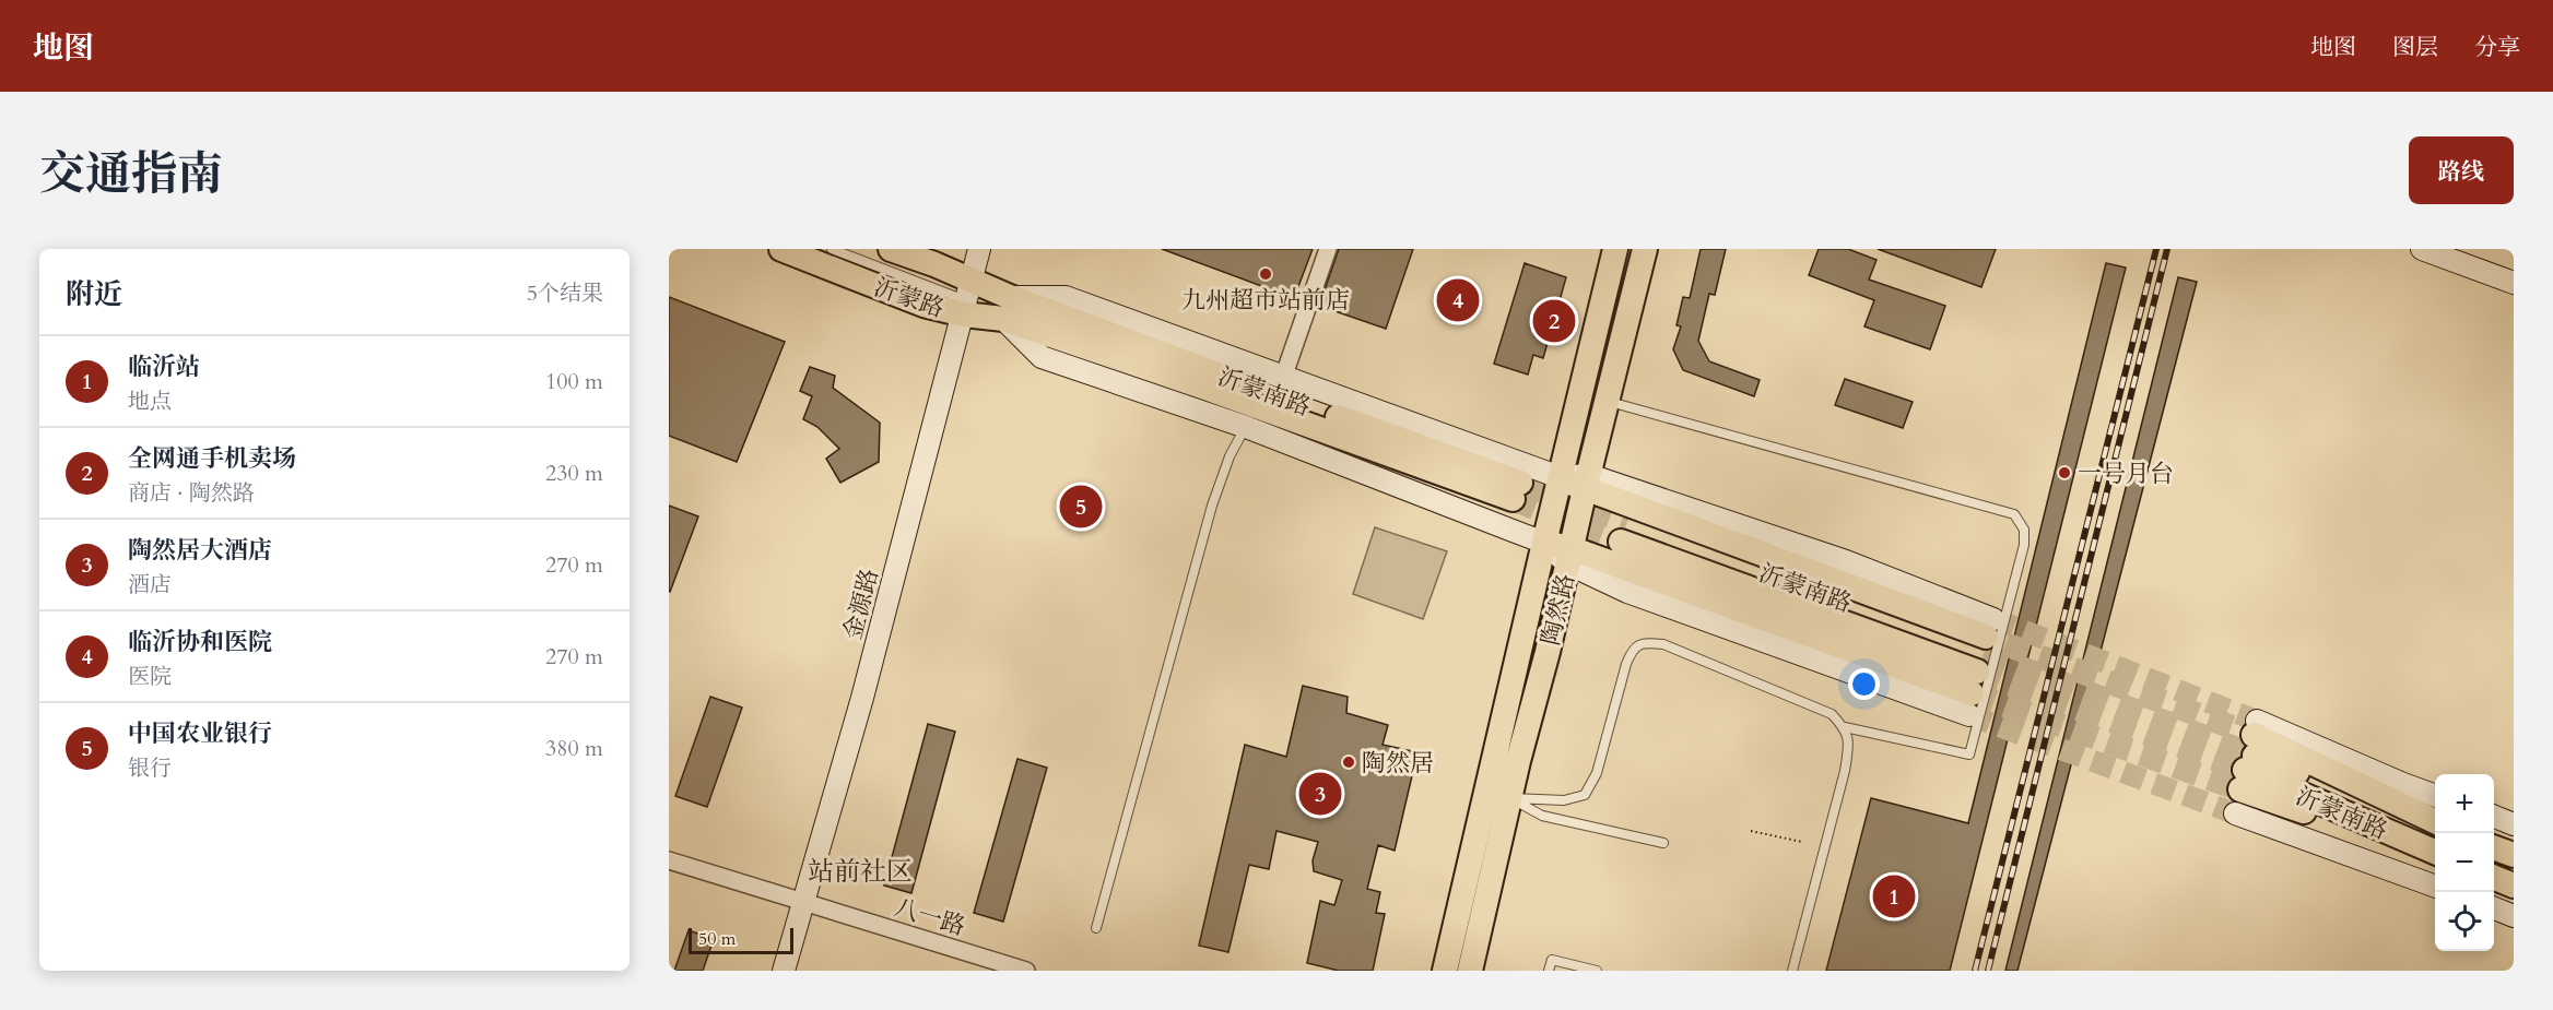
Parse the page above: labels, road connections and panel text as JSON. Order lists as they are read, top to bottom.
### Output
{
  "streets": {
    "main road": ["沂蒙路", "沂蒙南路", "陶然路"],
    "street": ["金源路", "八一路"]
  },
  "crossings": [
    ["沂蒙路", "沂蒙南路"],
    ["沂蒙路", "金源路"],
    ["金源路", "八一路"]
  ],
  "districts": ["站前社区"],
  "places": ["九州超市站前店", "一号月台", "陶然居"],
  "scale_bar": "50 m",
  "page": {
    "header": "地图",
    "nav": ["地图", "图层", "分享"],
    "title": "交通指南",
    "buttons": "路线",
    "heading": ["附近", "5个结果"],
    "pins": [
      "4",
      "2",
      "5",
      "3",
      "1"
    ],
    "list": [
      {
        "mark": "1",
        "name": "临沂站",
        "note": "地点",
        "value": "100 m"
      },
      {
        "mark": "2",
        "name": "全网通手机卖场",
        "note": "商店 · 陶然路",
        "value": "230 m"
      },
      {
        "mark": "3",
        "name": "陶然居大酒店",
        "note": "酒店",
        "value": "270 m"
      },
      {
        "mark": "4",
        "name": "临沂协和医院",
        "note": "医院",
        "value": "270 m"
      },
      {
        "mark": "5",
        "name": "中国农业银行",
        "note": "银行",
        "value": "380 m"
      }
    ],
    "map_buttons": ["+", "−"],
    "scale": "50 m"
  }
}
